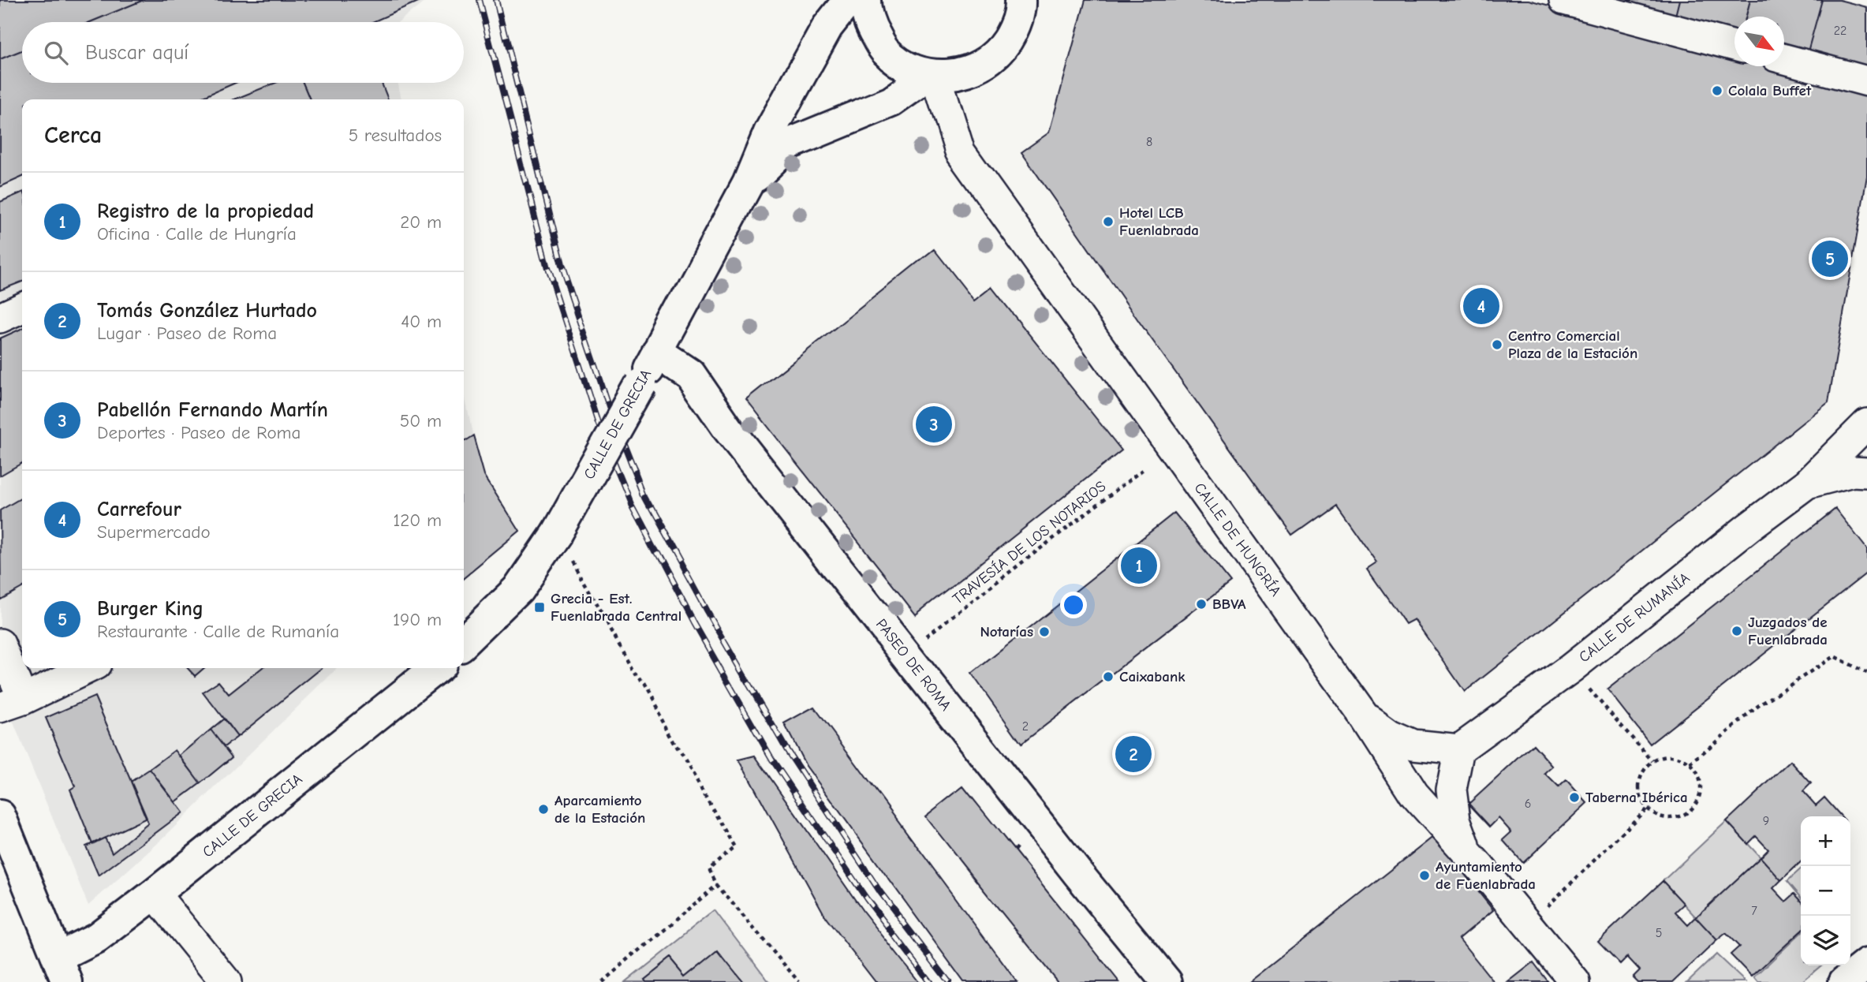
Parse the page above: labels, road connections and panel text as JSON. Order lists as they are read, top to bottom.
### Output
{
  "streets": {
    "street": [
      "CALLE DE GRECIA",
      "CALLE DE HUNGRÍA",
      "CALLE DE RUMANÍA",
      "PASEO DE ROMA"
    ],
    "path": ["TRAVESÍA DE LOS NOTARIOS"]
  },
  "crossings": [
    ["CALLE DE GRECIA", "CALLE DE HUNGRÍA"],
    ["CALLE DE GRECIA", "PASEO DE ROMA"]
  ],
  "places": {
    "other": [
      "Colala Buffet",
      "Hotel LCB Fuenlabrada",
      "Centro Comercial Plaza de la Estación",
      "BBVA",
      "Juzgados de Fuenlabrada",
      "Notarías",
      "Caixabank",
      "Taberna Ibérica",
      "Aparcamiento de la Estación",
      "Ayuntamiento de Fuenlabrada"
    ],
    "transit": ["Grecia - Est. Fuenlabrada Central"]
  },
  "house_numbers": [
    "22",
    "8",
    "2",
    "6",
    "9",
    "7",
    "5"
  ],
  "north": "bottom right",
  "page": {
    "search": "Buscar aquí",
    "heading": ["Cerca", "5 resultados"],
    "list": [
      {
        "mark": "1",
        "name": "Registro de la propiedad",
        "note": "Oficina · Calle de Hungría",
        "value": "20 m"
      },
      {
        "mark": "2",
        "name": "Tomás González Hurtado",
        "note": "Lugar · Paseo de Roma",
        "value": "40 m"
      },
      {
        "mark": "3",
        "name": "Pabellón Fernando Martín",
        "note": "Deportes · Paseo de Roma",
        "value": "50 m"
      },
      {
        "mark": "4",
        "name": "Carrefour",
        "note": "Supermercado",
        "value": "120 m"
      },
      {
        "mark": "5",
        "name": "Burger King",
        "note": "Restaurante · Calle de Rumanía",
        "value": "190 m"
      }
    ],
    "pins": [
      "5",
      "4",
      "3",
      "1",
      "2"
    ],
    "map_buttons": ["+", "−"]
  }
}
